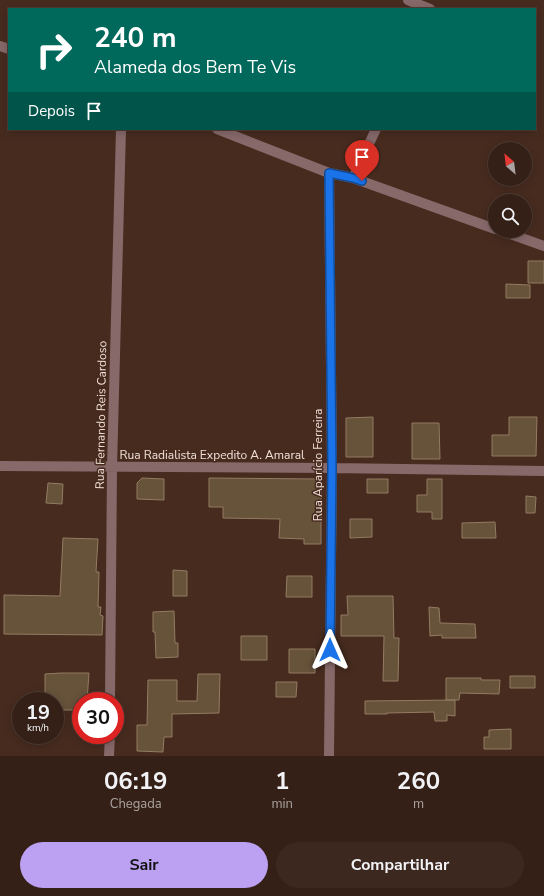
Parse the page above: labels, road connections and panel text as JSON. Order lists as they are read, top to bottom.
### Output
{
  "streets": {
    "street": ["Rua Fernando Reis Cardoso", "Rua Radialista Expedito A. Amaral", "Rua Aparício Ferreira"]
  },
  "crossings": [
    ["Rua Fernando Reis Cardoso", "Rua Radialista Expedito A. Amaral"],
    ["Rua Radialista Expedito A. Amaral", "Rua Aparício Ferreira"]
  ],
  "north": "top left",
  "page": {
    "turn": ["240 m", "Alameda dos Bem Te Vis"],
    "then": "Depois",
    "speed": "19 km/h",
    "limit": "30",
    "eta": [
      "06:19",
      "Chegada",
      "1",
      "min",
      "260",
      "m"
    ],
    "buttons": ["Sair", "Compartilhar"]
  }
}
